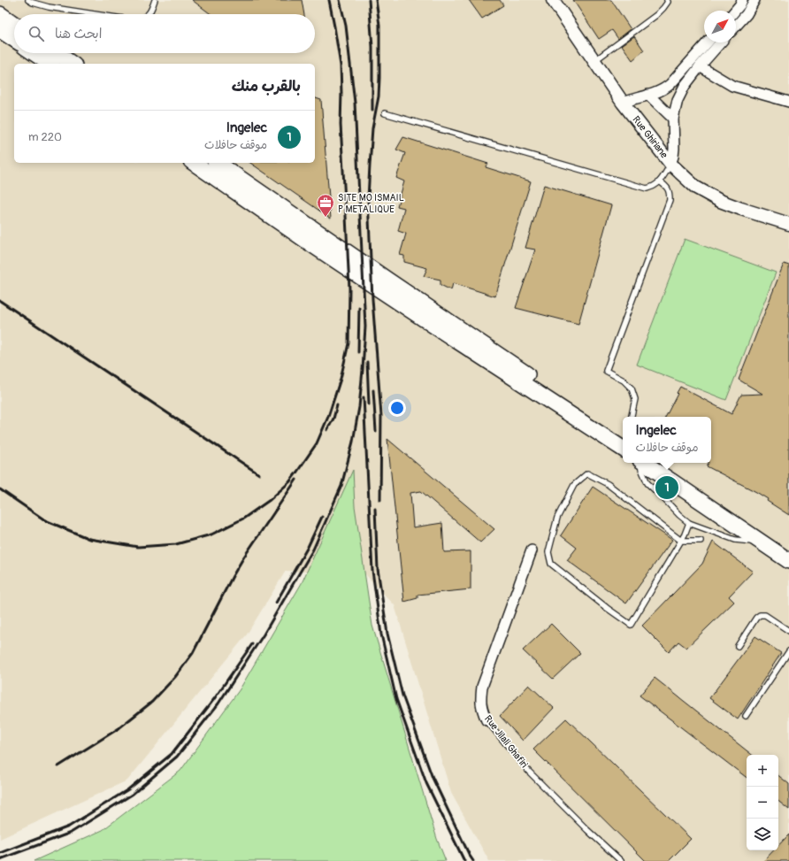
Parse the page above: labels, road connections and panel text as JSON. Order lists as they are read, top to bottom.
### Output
{
  "streets": {
    "street": ["Rue Ghiriane", "Rue Jilali Ghafiri"]
  },
  "places": {
    "office": ["SITE MO ISMAIL P METALIQUE"]
  },
  "north": "top right",
  "page": {
    "search": "ابحث هنا",
    "heading": "بالقرب منك",
    "list": [
      {
        "mark": "1",
        "name": "Ingelec",
        "note": "موقف حافلات",
        "value": "220 m"
      }
    ],
    "popup": ["Ingelec", "موقف حافلات"],
    "pins": "1",
    "map_buttons": ["+", "−"]
  }
}
